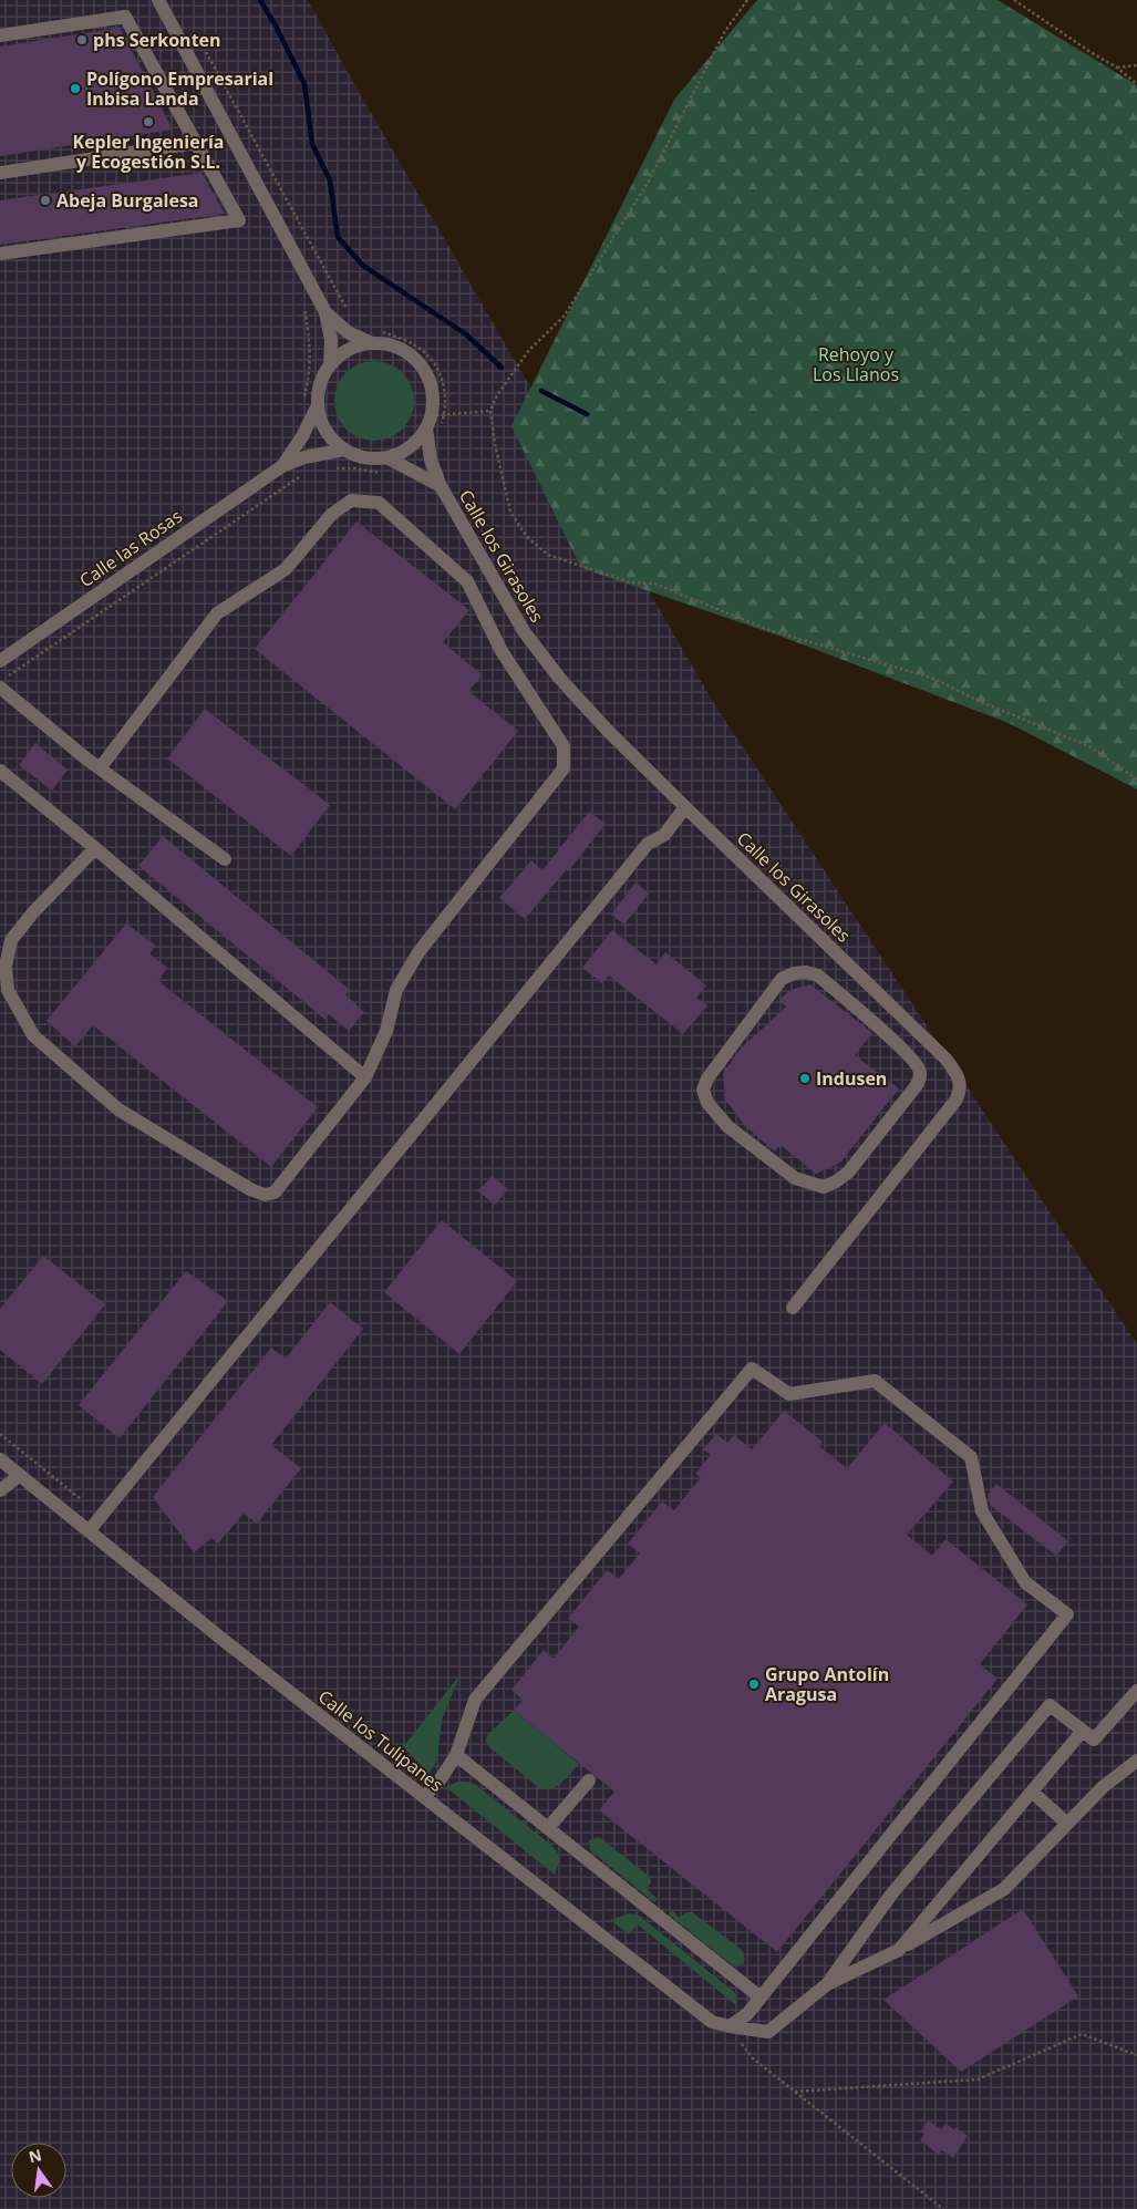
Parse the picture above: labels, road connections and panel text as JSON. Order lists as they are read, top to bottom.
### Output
{
  "streets": {
    "street": ["Calle las Rosas", "Calle los Girasoles", "Calle los Tulipanes"]
  },
  "crossings": [
    ["Calle las Rosas", "Calle los Girasoles"]
  ],
  "parks": ["Rehoyo y Los Llanos"],
  "places": [
    "phs Serkonten",
    "Polígono Empresarial Inbisa Landa",
    "Kepler Ingeniería y Ecogestión S.L.",
    "Abeja Burgalesa",
    "Indusen",
    "Grupo Antolín Aragusa"
  ],
  "north": "top"
}
